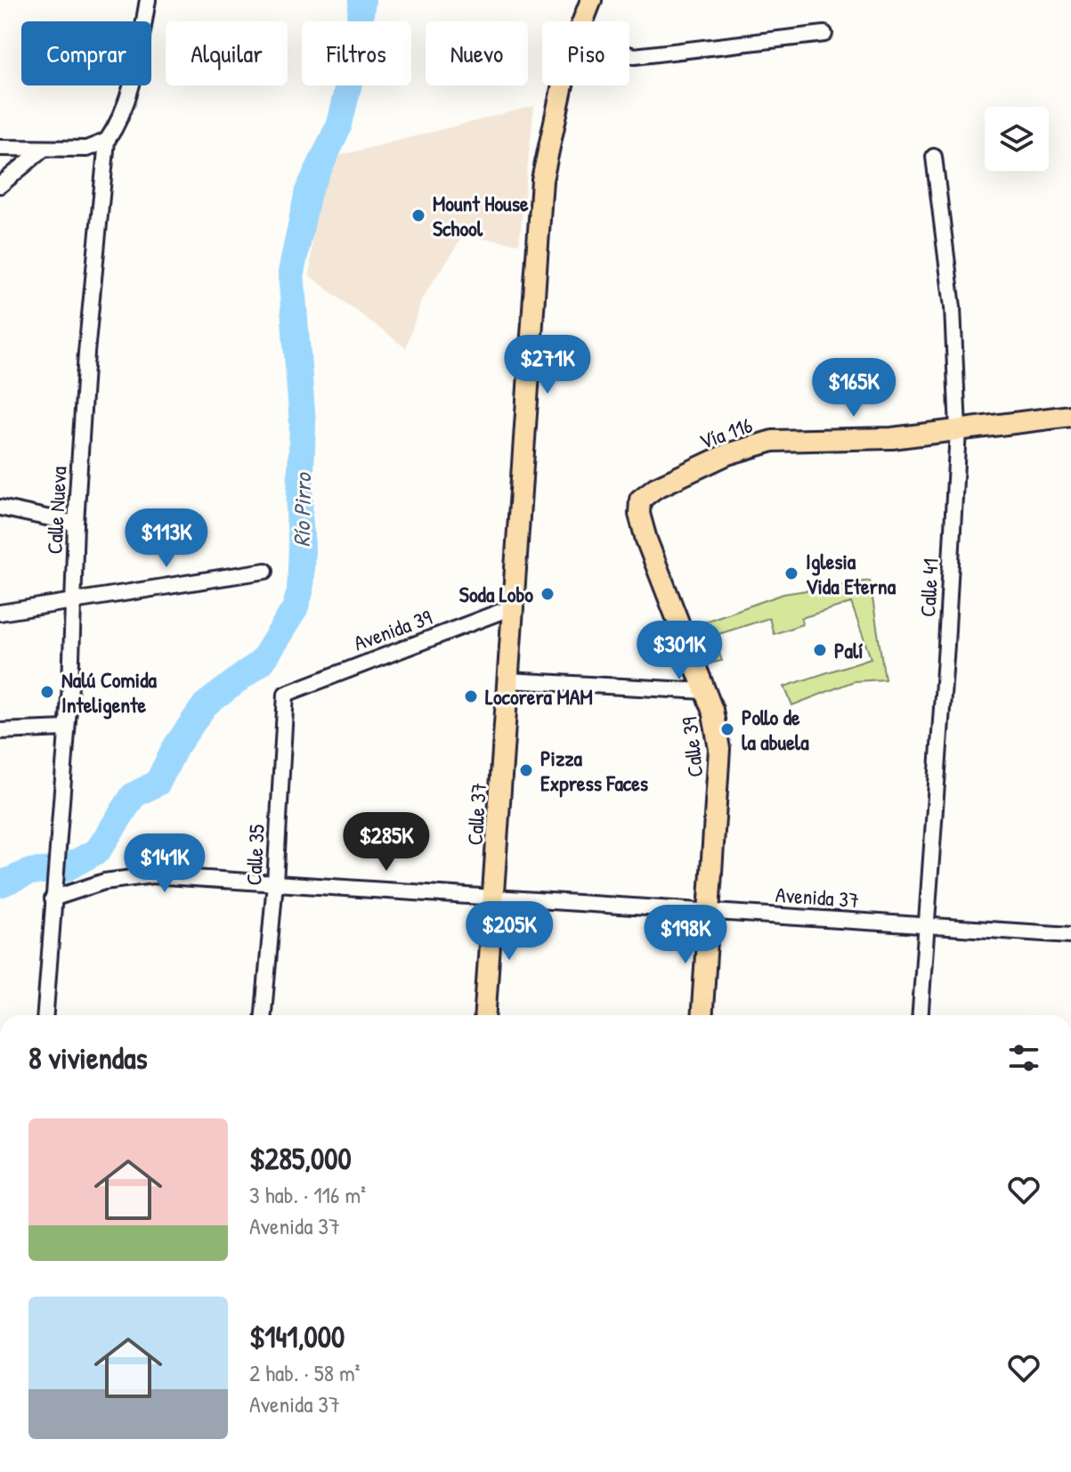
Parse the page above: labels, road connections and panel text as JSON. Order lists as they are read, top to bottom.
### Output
{
  "streets": {
    "main road": ["Vía 116", "Calle 39", "Calle 37"],
    "street": [
      "Calle Nueva",
      "Calle 41",
      "Avenida 39",
      "Calle 35",
      "Avenida 37"
    ]
  },
  "crossings": [
    ["Vía 116", "Calle 41"],
    ["Vía 116", "Calle 39"],
    ["Calle Nueva", "Avenida 37"],
    ["Calle 41", "Avenida 37"],
    ["Avenida 39", "Calle 37"],
    ["Avenida 39", "Calle 35"],
    ["Calle 39", "Avenida 37"],
    ["Calle 37", "Avenida 37"],
    ["Calle 35", "Avenida 37"]
  ],
  "water": ["Río Pirro"],
  "places": [
    "Mount House School",
    "Iglesia Vida Eterna",
    "Soda Lobo",
    "Palí",
    "Nalú Comida Inteligente",
    "Locorera MAM",
    "Pollo de la abuela",
    "Pizza Express Faces"
  ],
  "page": {
    "chip": [
      "Comprar",
      "Alquilar",
      "Filtros",
      "Nuevo",
      "Piso"
    ],
    "price": [
      "$271K",
      "$165K",
      "$113K",
      "$301K",
      "$285K",
      "$141K",
      "$205K",
      "$198K"
    ],
    "heading": "8 viviendas",
    "list": [
      {
        "name": "$285,000",
        "note": "3 hab. · 116 m² · Avenida 37"
      },
      {
        "name": "$141,000",
        "note": "2 hab. · 58 m² · Avenida 37"
      }
    ]
  }
}
